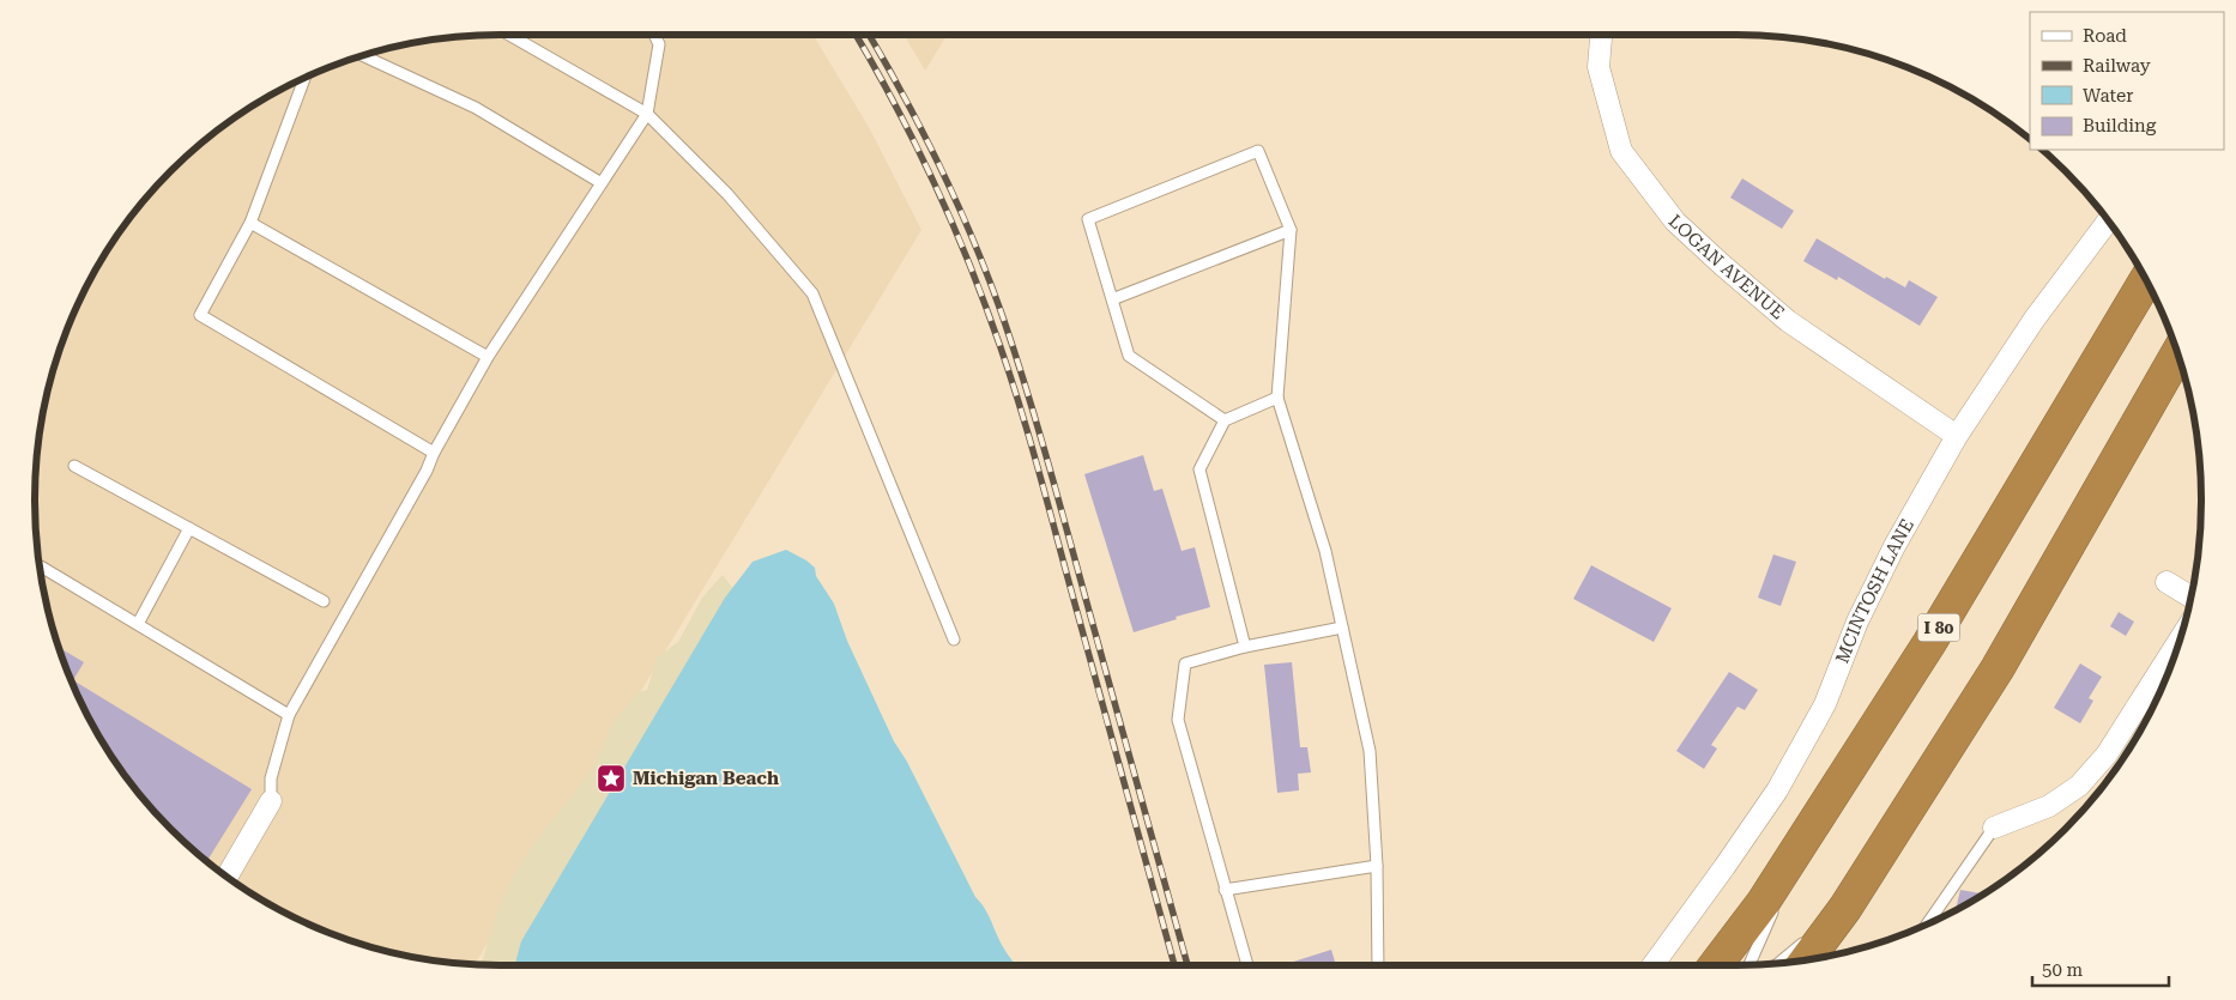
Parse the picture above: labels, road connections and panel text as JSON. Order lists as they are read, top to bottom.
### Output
{
  "streets": {
    "highway": ["I 80"],
    "street": ["LOGAN AVENUE", "MCINTOSH LANE"]
  },
  "crossings": [
    ["LOGAN AVENUE", "MCINTOSH LANE"]
  ],
  "places": {
    "place": ["Michigan Beach"]
  },
  "legend": [
    "Road",
    "Railway",
    "Water",
    "Building"
  ],
  "scale_bar": "50 m"
}
